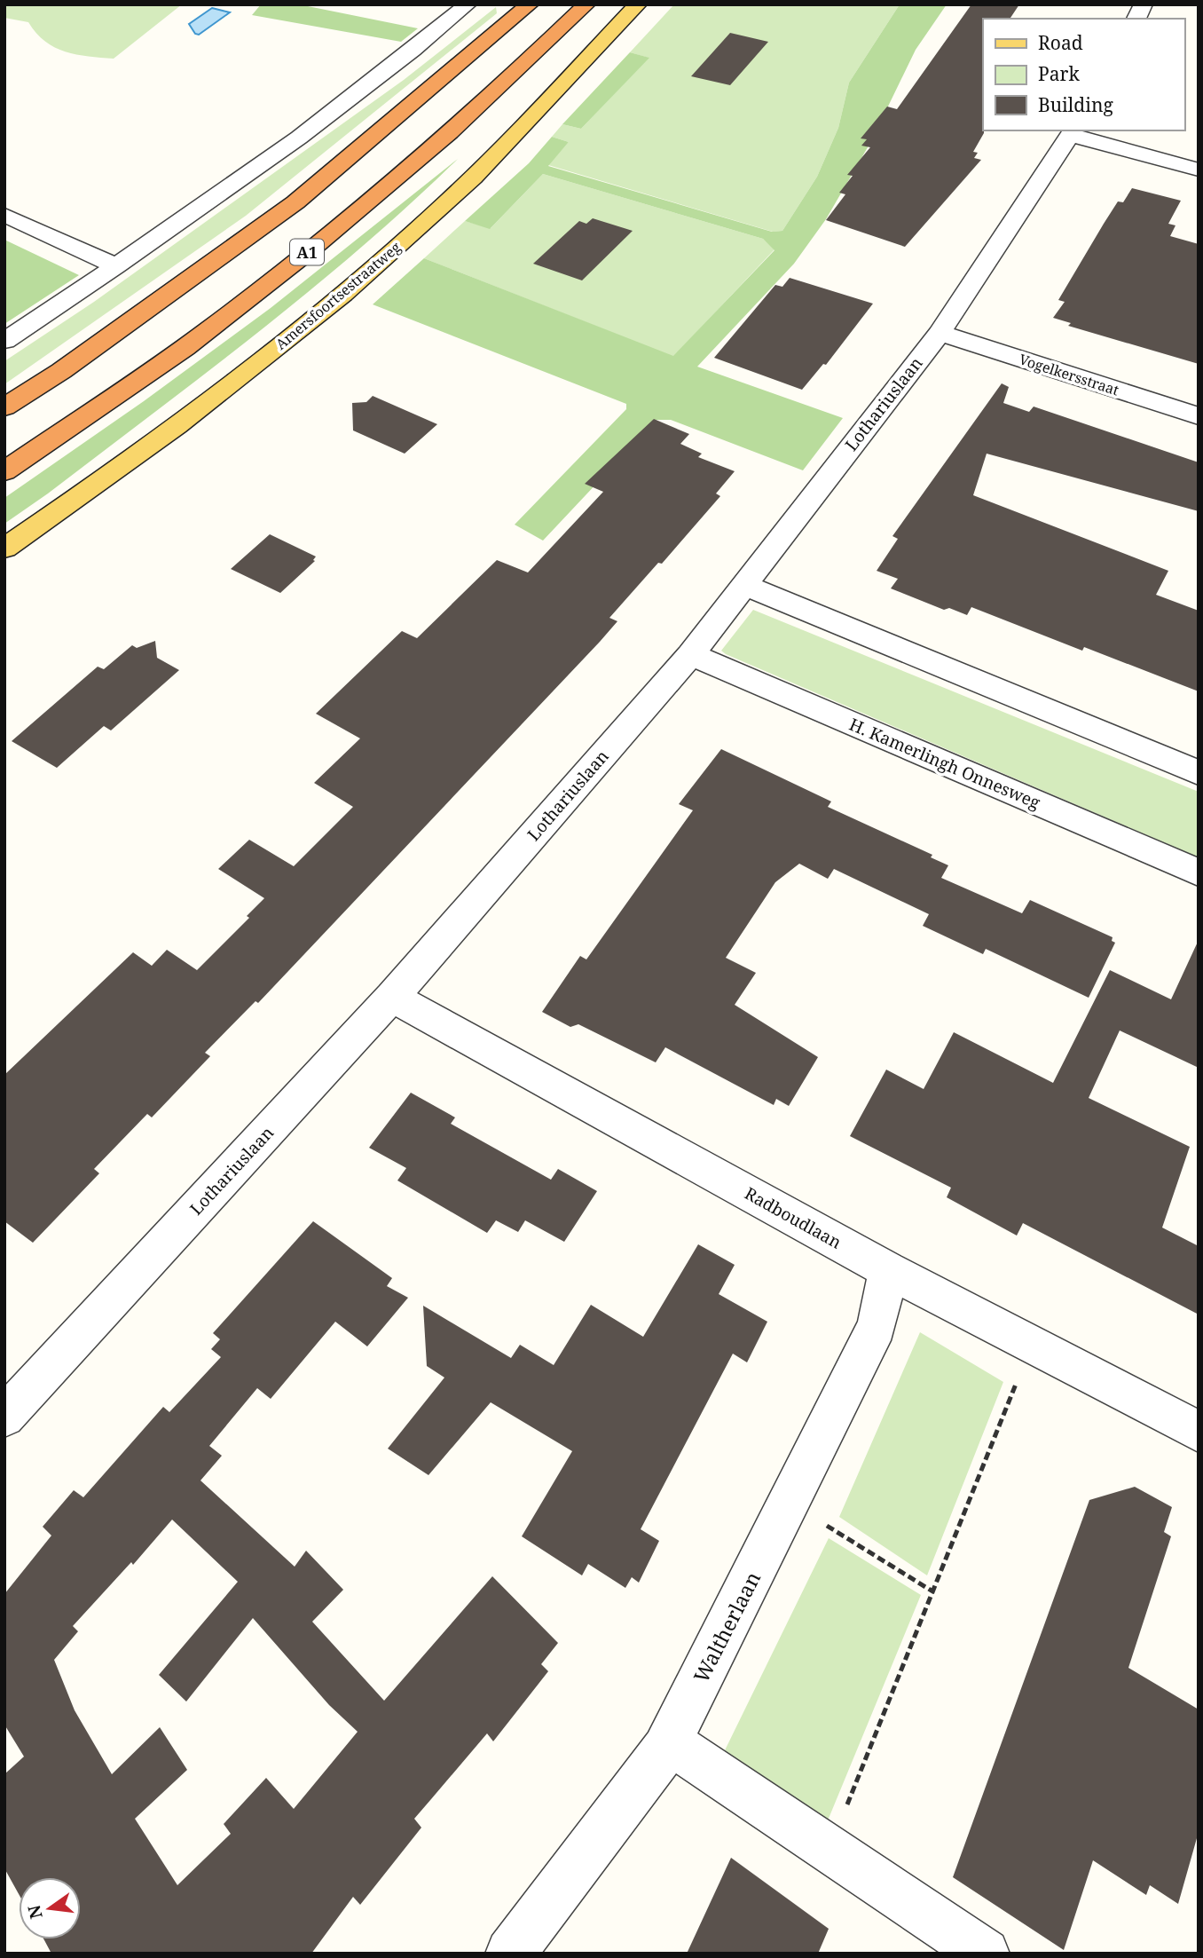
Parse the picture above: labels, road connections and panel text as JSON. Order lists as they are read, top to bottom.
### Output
{
  "streets": {
    "highway": ["A1"],
    "main road": ["Amersfoortsestraatweg"],
    "street": [
      "Vogelkersstraat",
      "Lothariuslaan",
      "H. Kamerlingh Onnesweg",
      "Radboudlaan",
      "Waltherlaan"
    ]
  },
  "crossings": [
    ["Vogelkersstraat", "Lothariuslaan"],
    ["Lothariuslaan", "H. Kamerlingh Onnesweg"],
    ["Lothariuslaan", "Radboudlaan"],
    ["Radboudlaan", "Waltherlaan"]
  ],
  "legend": ["Road", "Park", "Building"],
  "north": "left"
}
